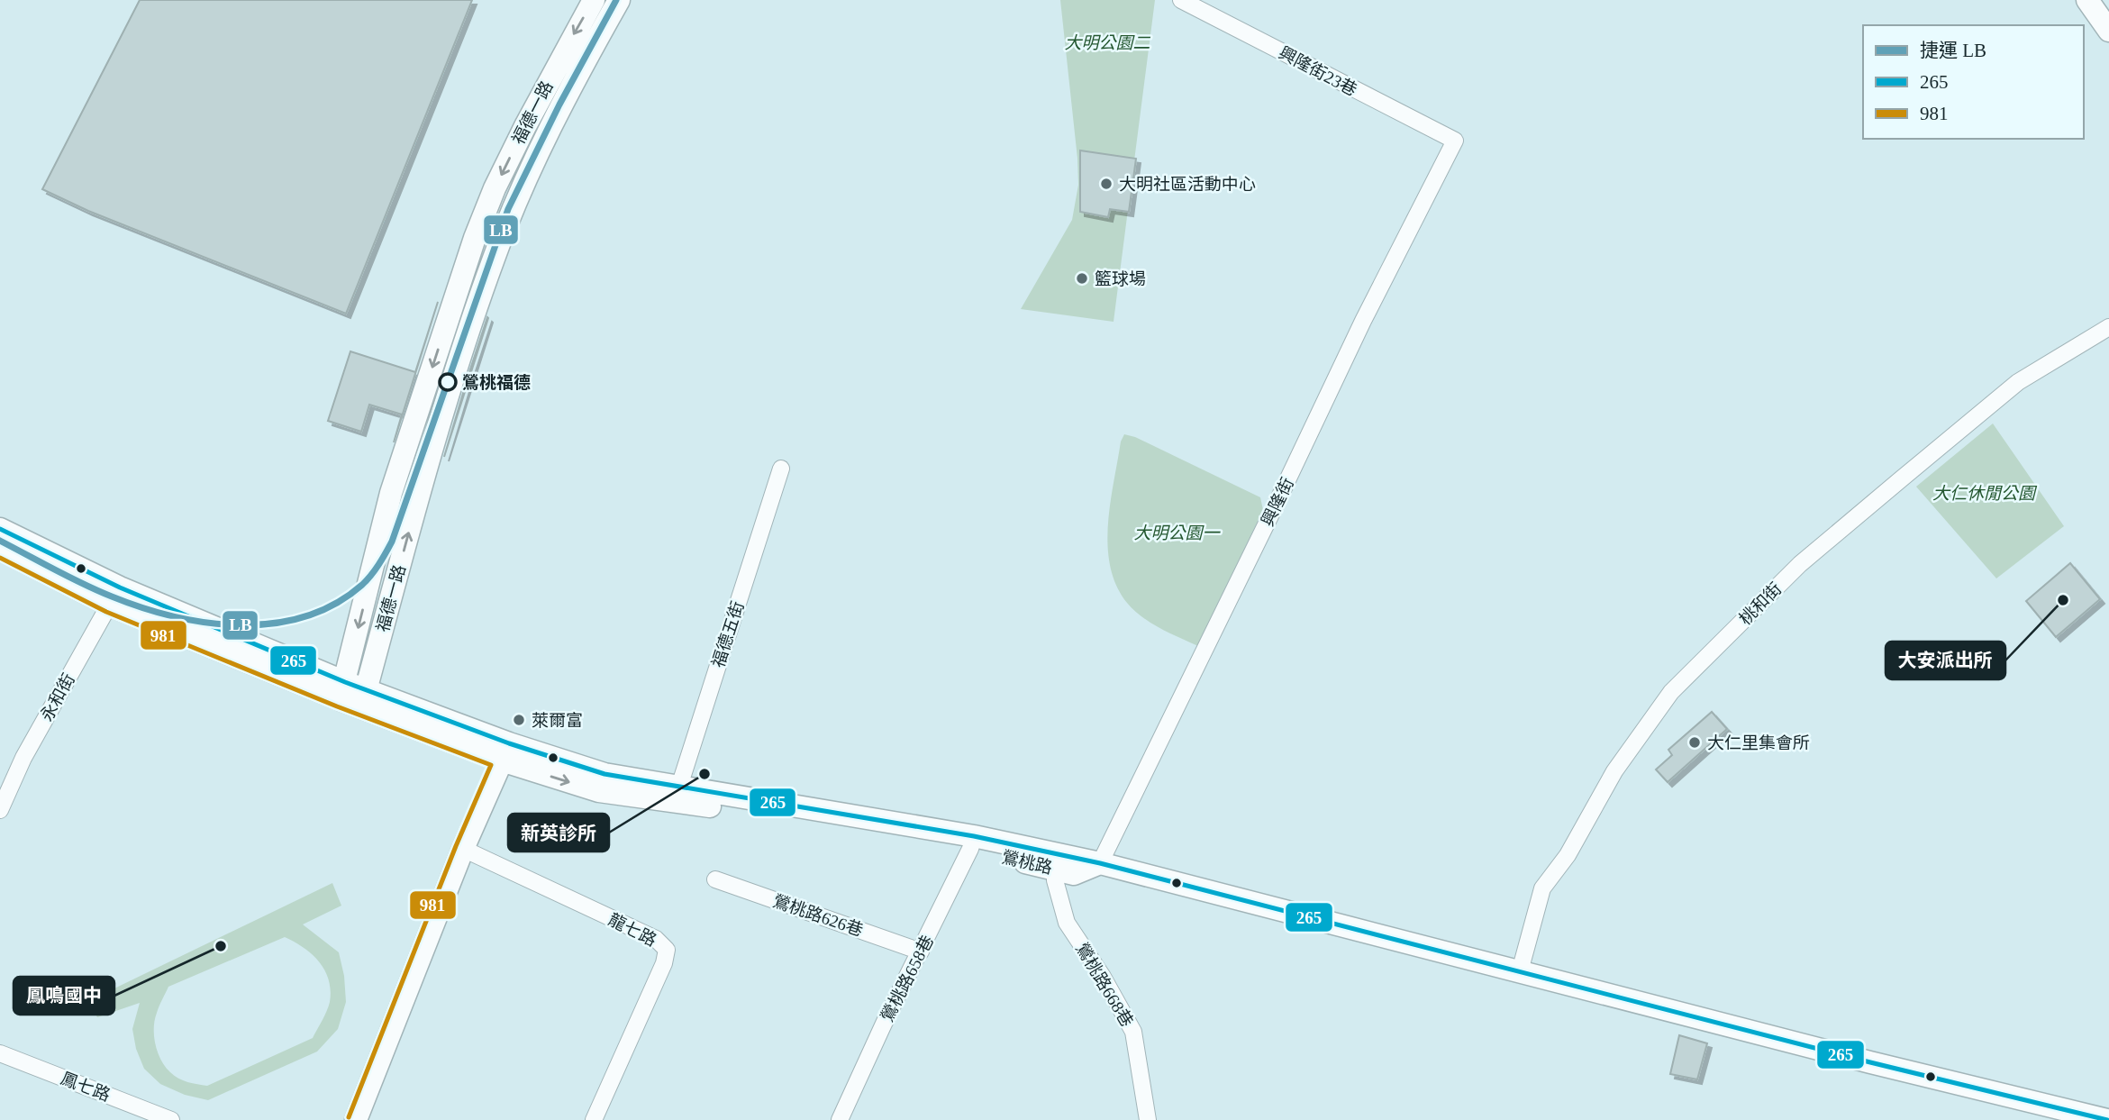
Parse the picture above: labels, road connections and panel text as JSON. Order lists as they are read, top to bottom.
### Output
{
  "streets": {
    "main road": ["福德一路", "鶯桃路"],
    "street": [
      "興隆街23巷",
      "興隆街",
      "桃和街",
      "福德五街",
      "永和街",
      "鶯桃路626巷",
      "龍七路",
      "鶯桃路658巷",
      "鶯桃路668巷",
      "鳳七路"
    ]
  },
  "crossings": [
    ["興隆街23巷", "興隆街"],
    ["福德一路", "鶯桃路"],
    ["興隆街", "鶯桃路"],
    ["福德五街", "鶯桃路"],
    ["永和街", "鶯桃路"],
    ["鶯桃路", "鶯桃路658巷"],
    ["鶯桃路", "鶯桃路668巷"],
    ["鶯桃路626巷", "鶯桃路658巷"]
  ],
  "parks": ["大明公園二", "大仁休閒公園", "大明公園一"],
  "places": [
    "大明社區活動中心",
    "籃球場",
    "鶯桃福德",
    "大安派出所",
    "萊爾富",
    "大仁里集會所",
    "新英診所",
    "鳳鳴國中"
  ],
  "lines": ["metro line LB", "transit line 265", "transit line 981"],
  "legend": ["捷運 LB", "265", "981"]
}
